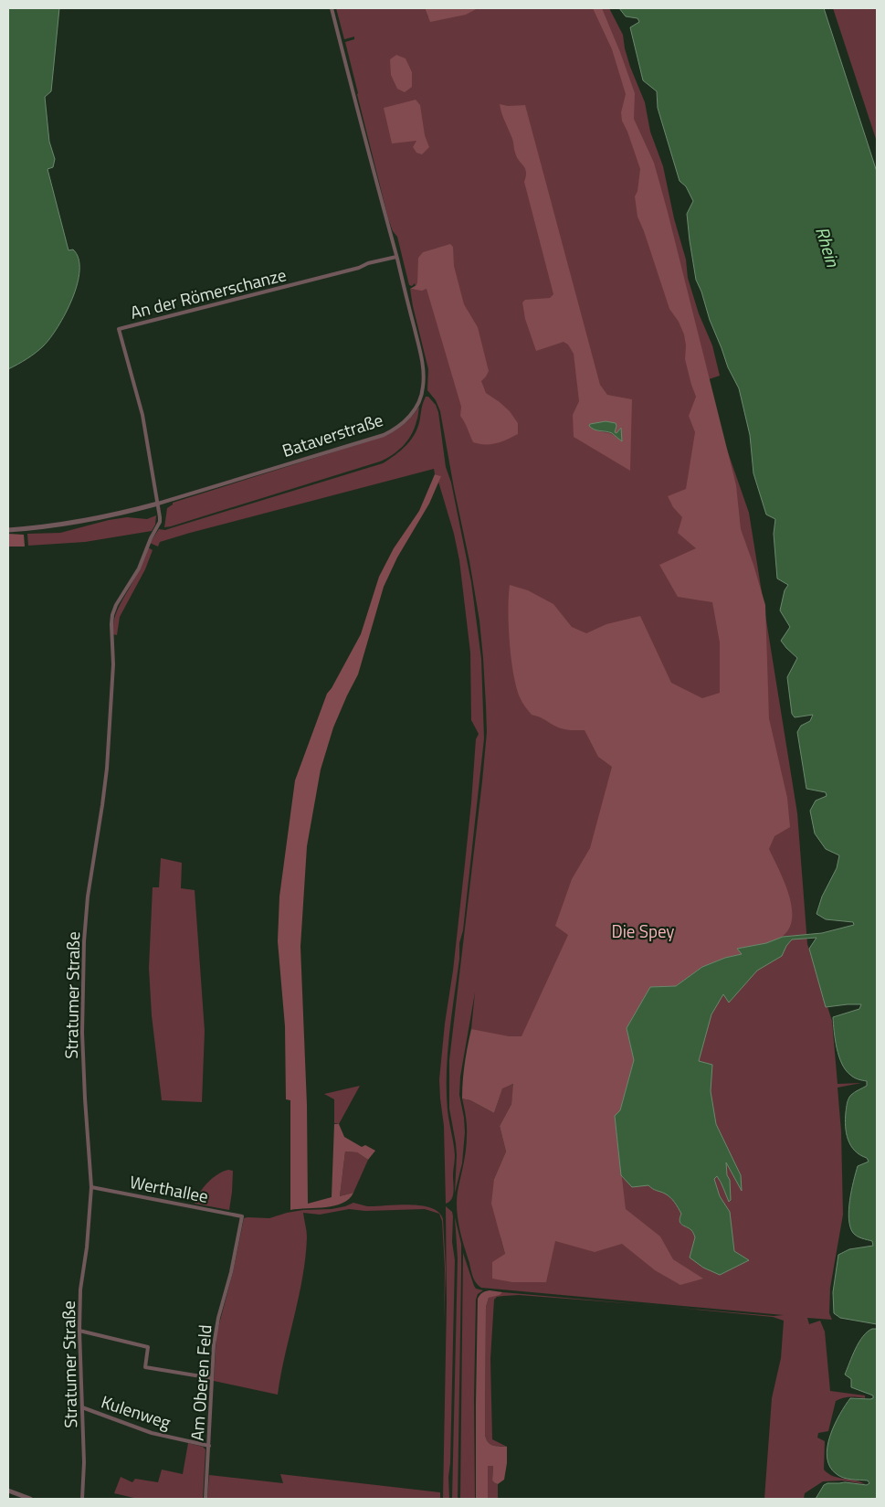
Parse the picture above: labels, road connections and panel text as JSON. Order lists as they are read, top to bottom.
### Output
{
  "streets": {
    "street": [
      "An der Römerschanze",
      "Bataverstraße",
      "Stratumer Straße",
      "Werthallee",
      "Am Oberen Feld",
      "Kulenweg"
    ]
  },
  "crossings": [
    ["An der Römerschanze", "Bataverstraße"],
    ["An der Römerschanze", "Stratumer Straße"],
    ["Bataverstraße", "Stratumer Straße"],
    ["Stratumer Straße", "Werthallee"],
    ["Stratumer Straße", "Kulenweg"],
    ["Werthallee", "Am Oberen Feld"],
    ["Am Oberen Feld", "Kulenweg"]
  ],
  "water": ["Rhein"],
  "parks": ["Die Spey"]
}
